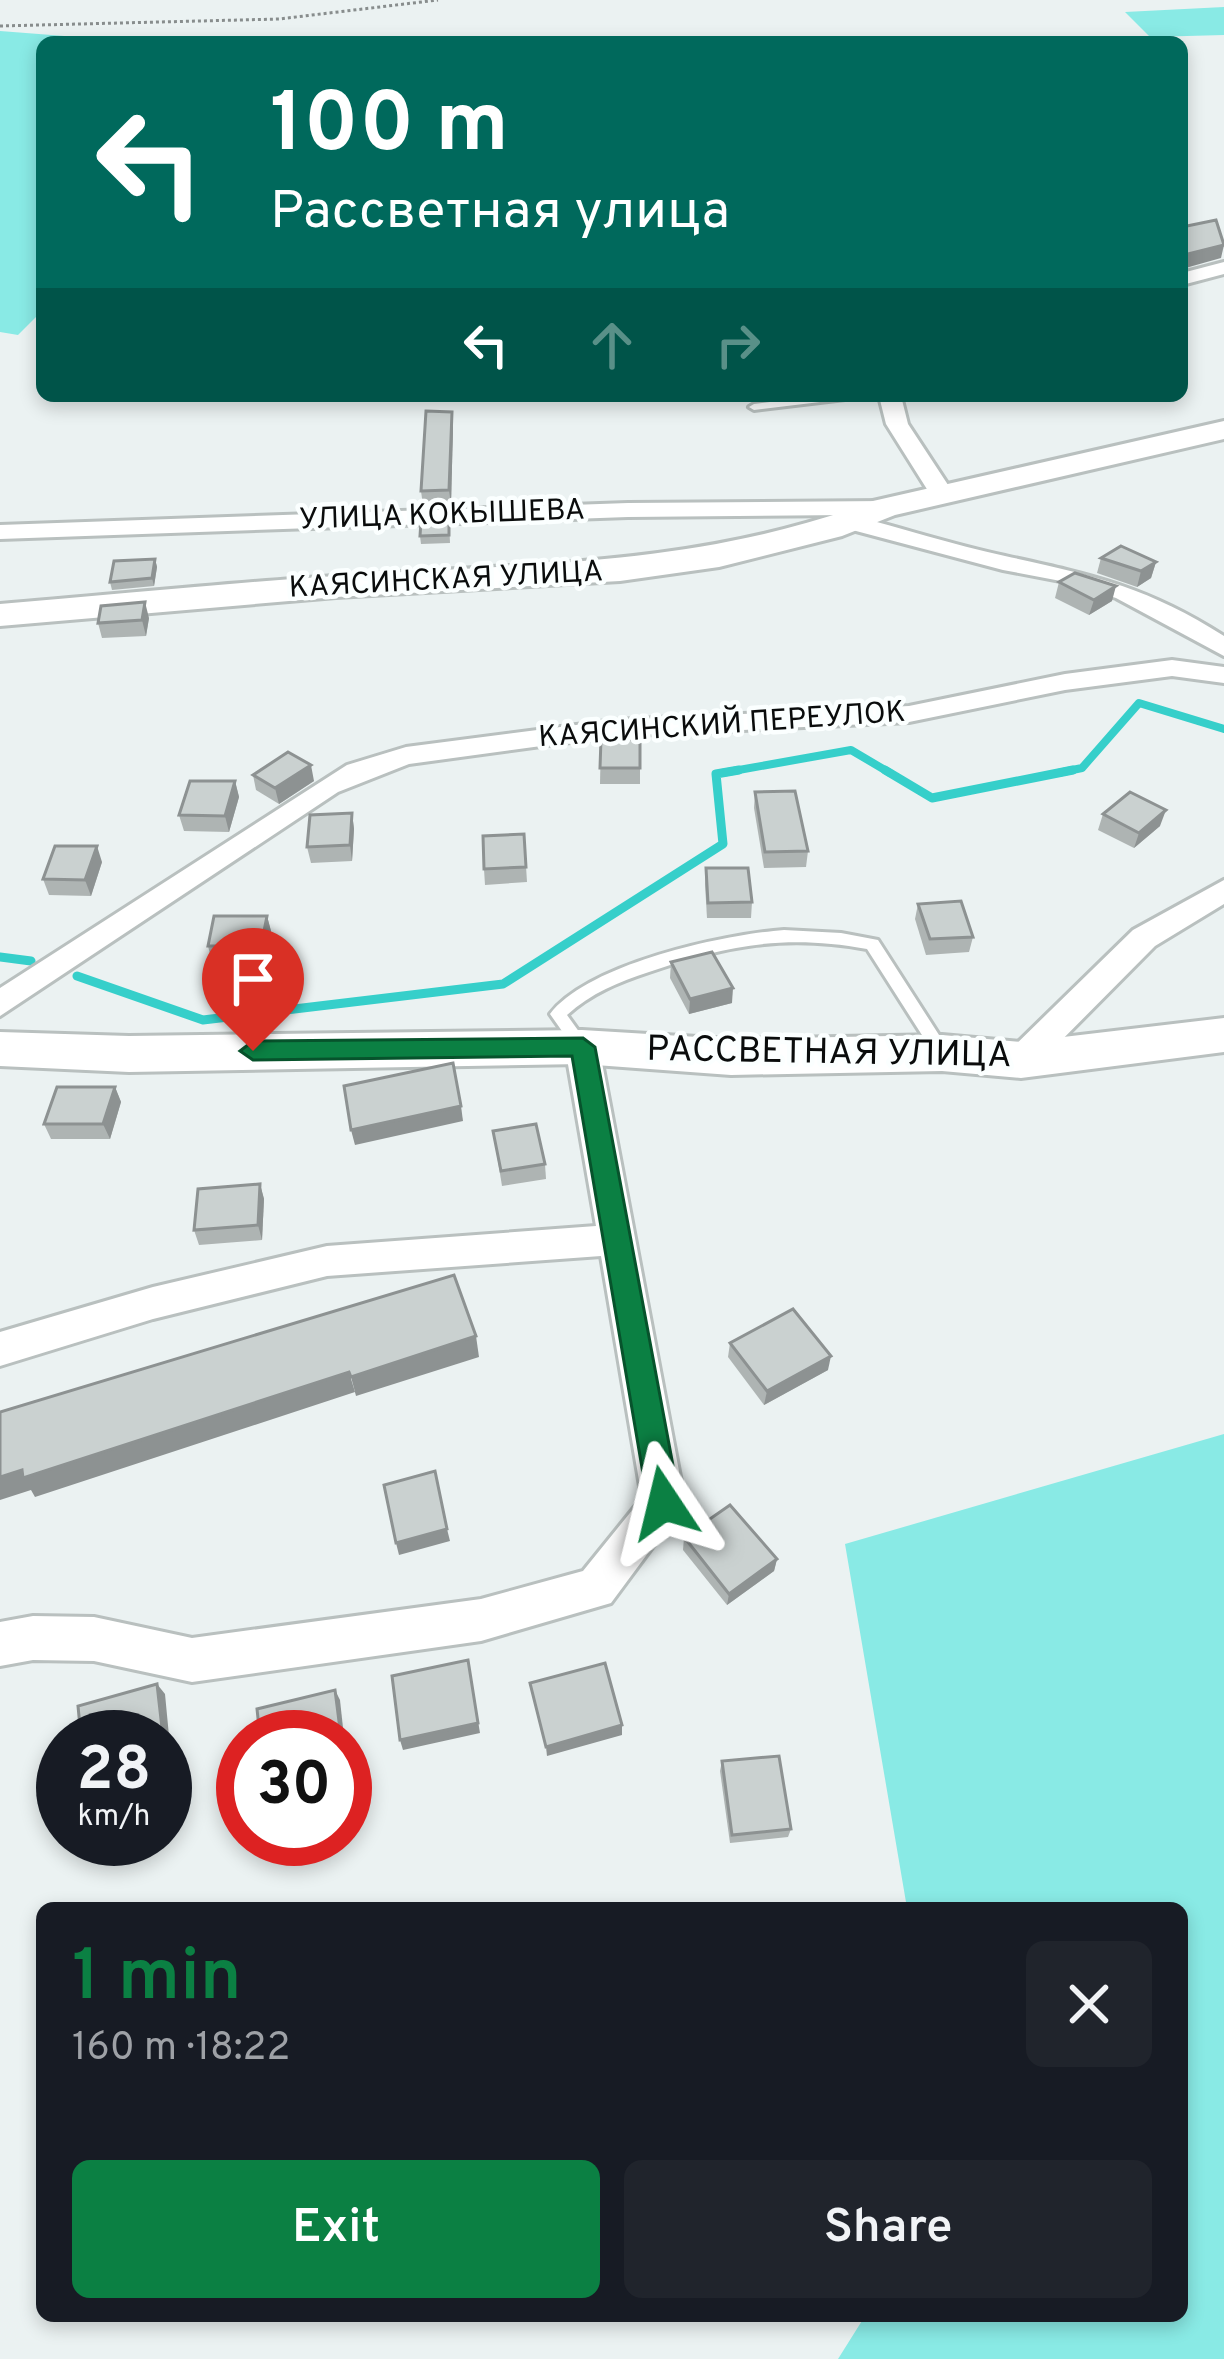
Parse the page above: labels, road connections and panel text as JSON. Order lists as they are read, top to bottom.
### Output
{
  "streets": {
    "street": [
      "УЛИЦА КОКЫШЕВА",
      "КАЯСИНСКАЯ УЛИЦА",
      "КАЯСИНСКИЙ ПЕРЕУЛОК",
      "РАССВЕТНАЯ УЛИЦА"
    ]
  },
  "crossings": [
    ["УЛИЦА КОКЫШЕВА", "КАЯСИНСКАЯ УЛИЦА"]
  ],
  "page": {
    "turn": ["100 m", "Рассветная улица"],
    "speed": "28 km/h",
    "limit": "30",
    "heading": ["1 min", "160 m · 18:22"],
    "buttons": ["Exit", "Share"]
  }
}
